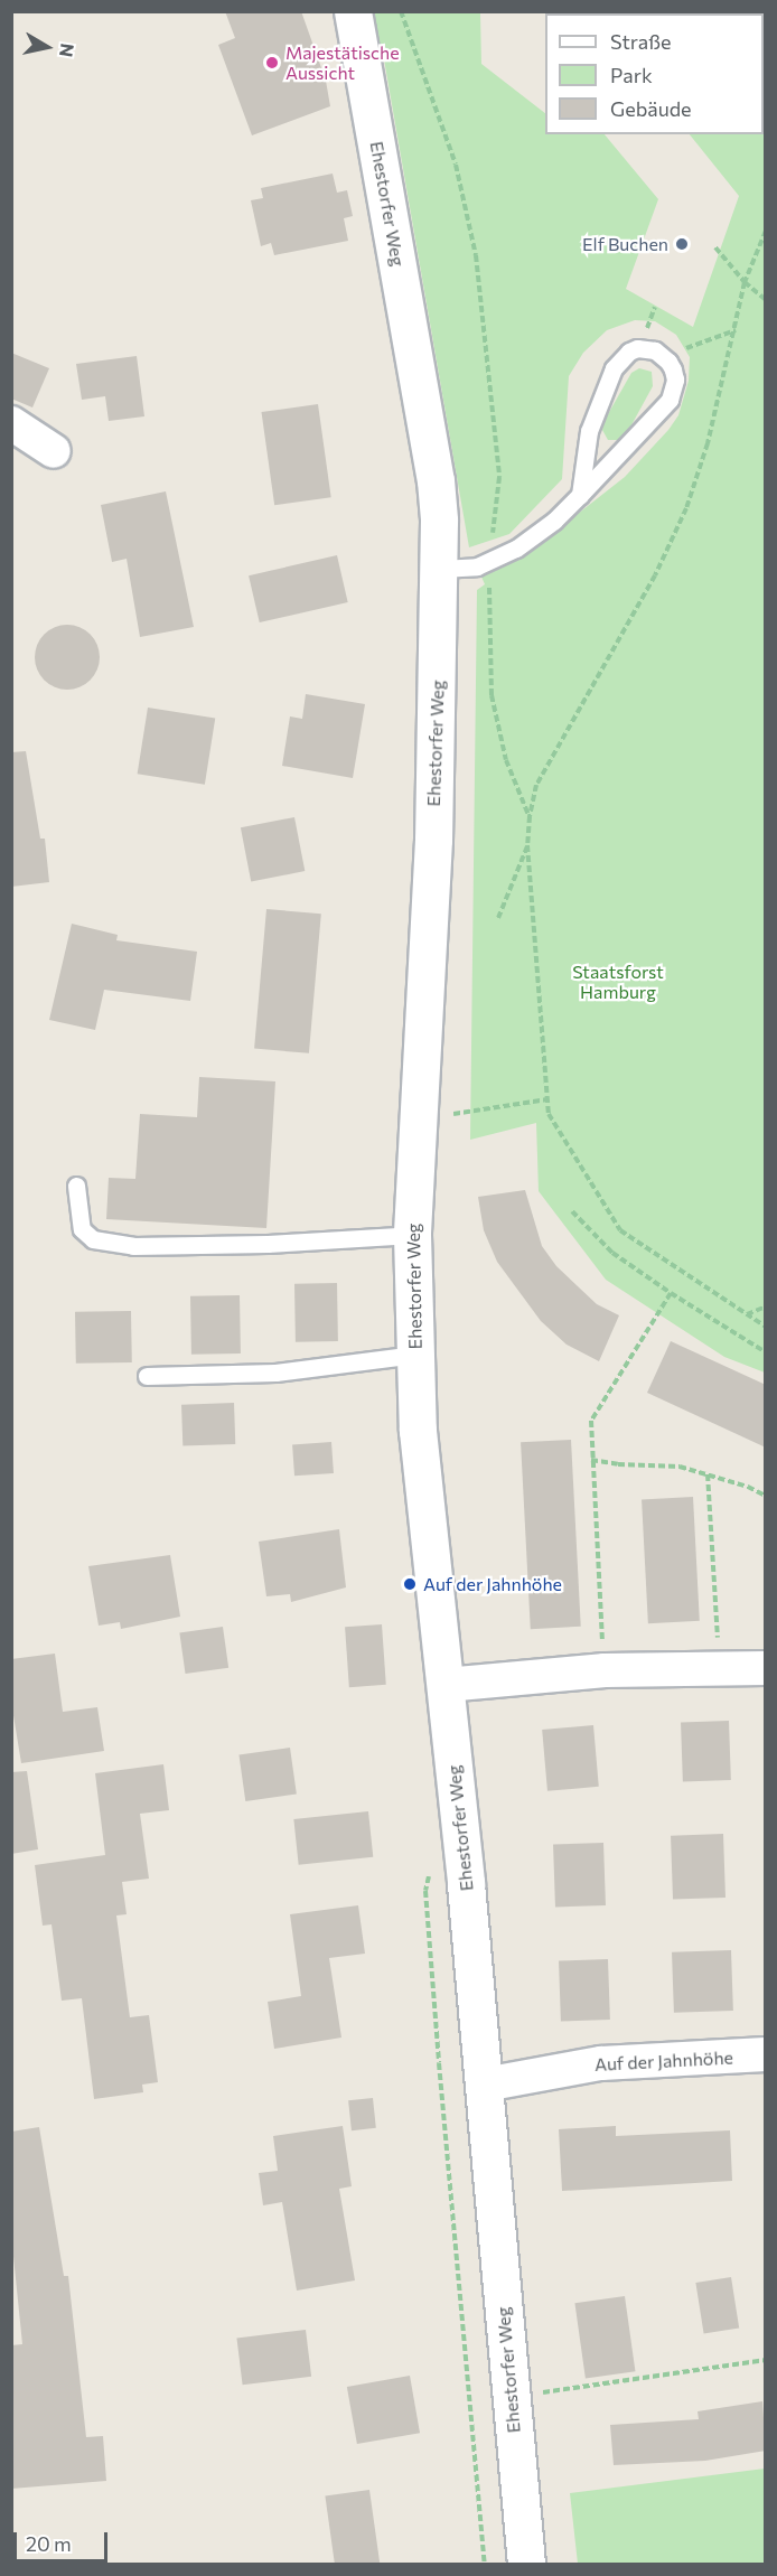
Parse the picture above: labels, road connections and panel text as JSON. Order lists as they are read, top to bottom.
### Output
{
  "streets": {
    "main road": ["Ehestorfer Weg"],
    "street": ["Auf der Jahnhöhe"]
  },
  "crossings": [
    ["Ehestorfer Weg", "Auf der Jahnhöhe"]
  ],
  "parks": ["Staatsforst Hamburg"],
  "places": ["Majestätische Aussicht", "Elf Buchen", "Auf der Jahnhöhe"],
  "legend": ["Straße", "Park", "Gebäude"],
  "scale_bar": "20 m",
  "north": "right"
}
